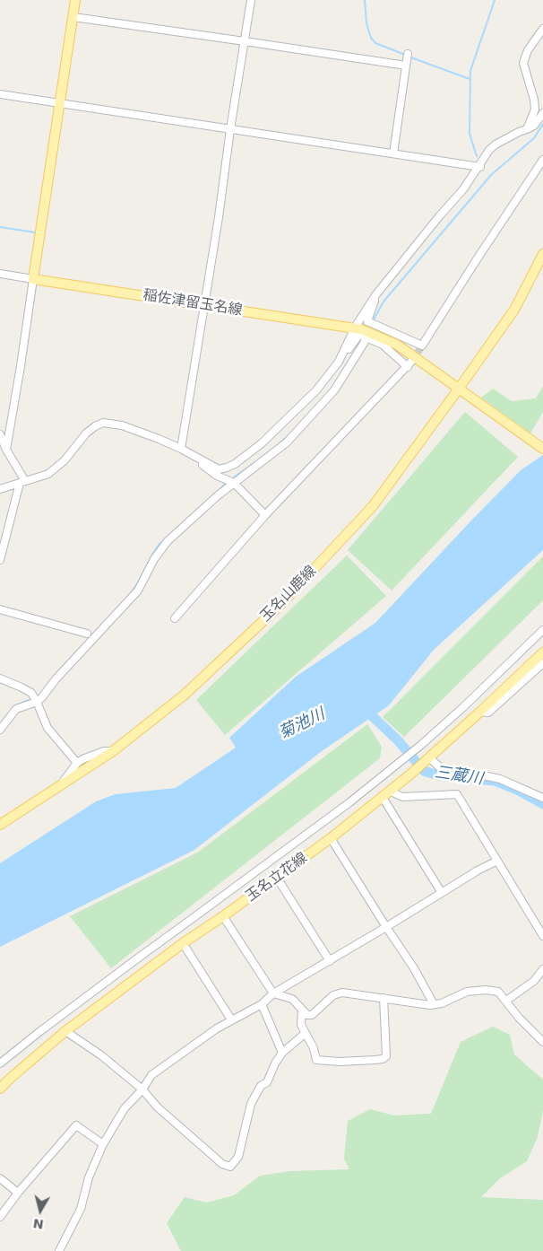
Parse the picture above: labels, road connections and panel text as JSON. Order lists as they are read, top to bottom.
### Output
{
  "streets": {
    "main road": ["稲佐津留玉名線", "玉名山鹿線", "玉名立花線"]
  },
  "crossings": [
    ["稲佐津留玉名線", "玉名山鹿線"]
  ],
  "water": ["菊池川", "三蔵川"],
  "north": "bottom"
}
